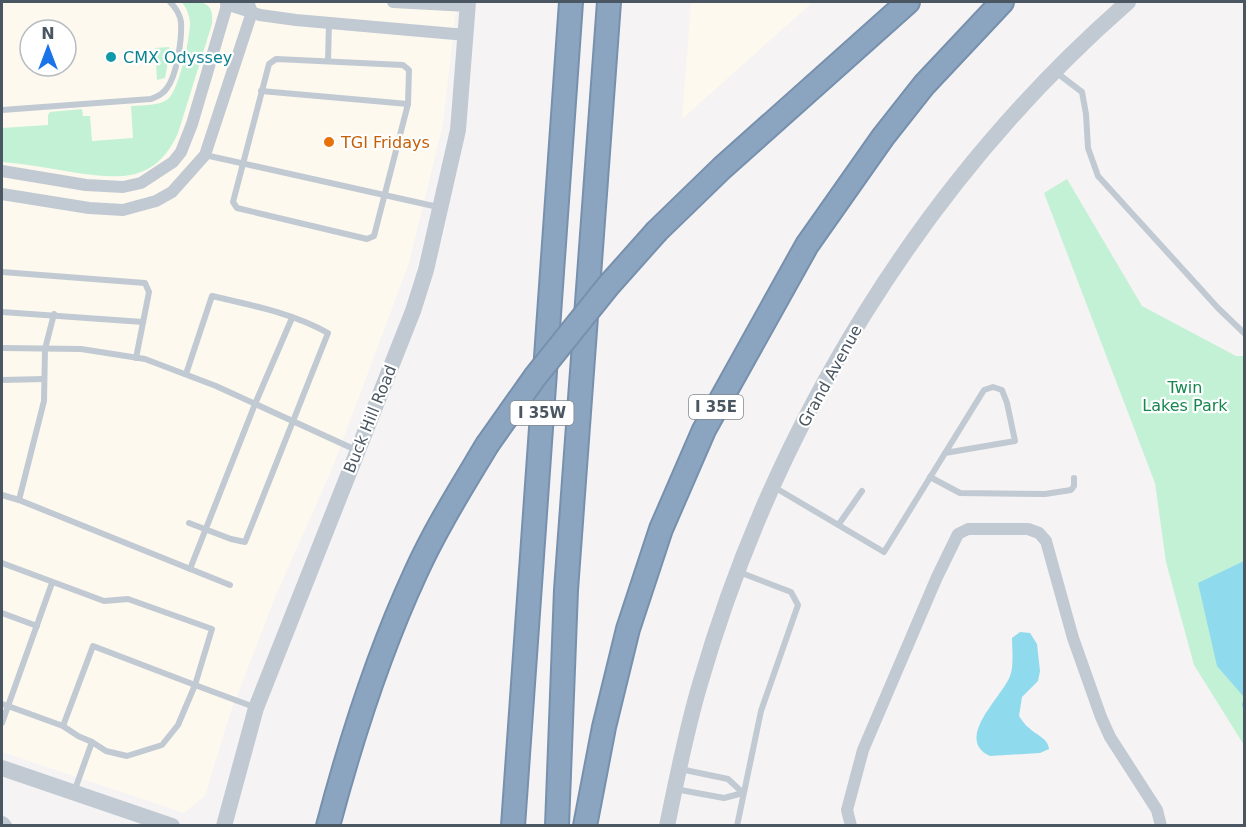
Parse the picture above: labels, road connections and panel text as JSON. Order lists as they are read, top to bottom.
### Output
{
  "streets": {
    "highway": ["I 35E", "I 35W"],
    "street": ["Grand Avenue", "Buck Hill Road"]
  },
  "parks": ["Twin Lakes Park"],
  "places": ["CMX Odyssey", "TGI Fridays"],
  "north": "top"
}
